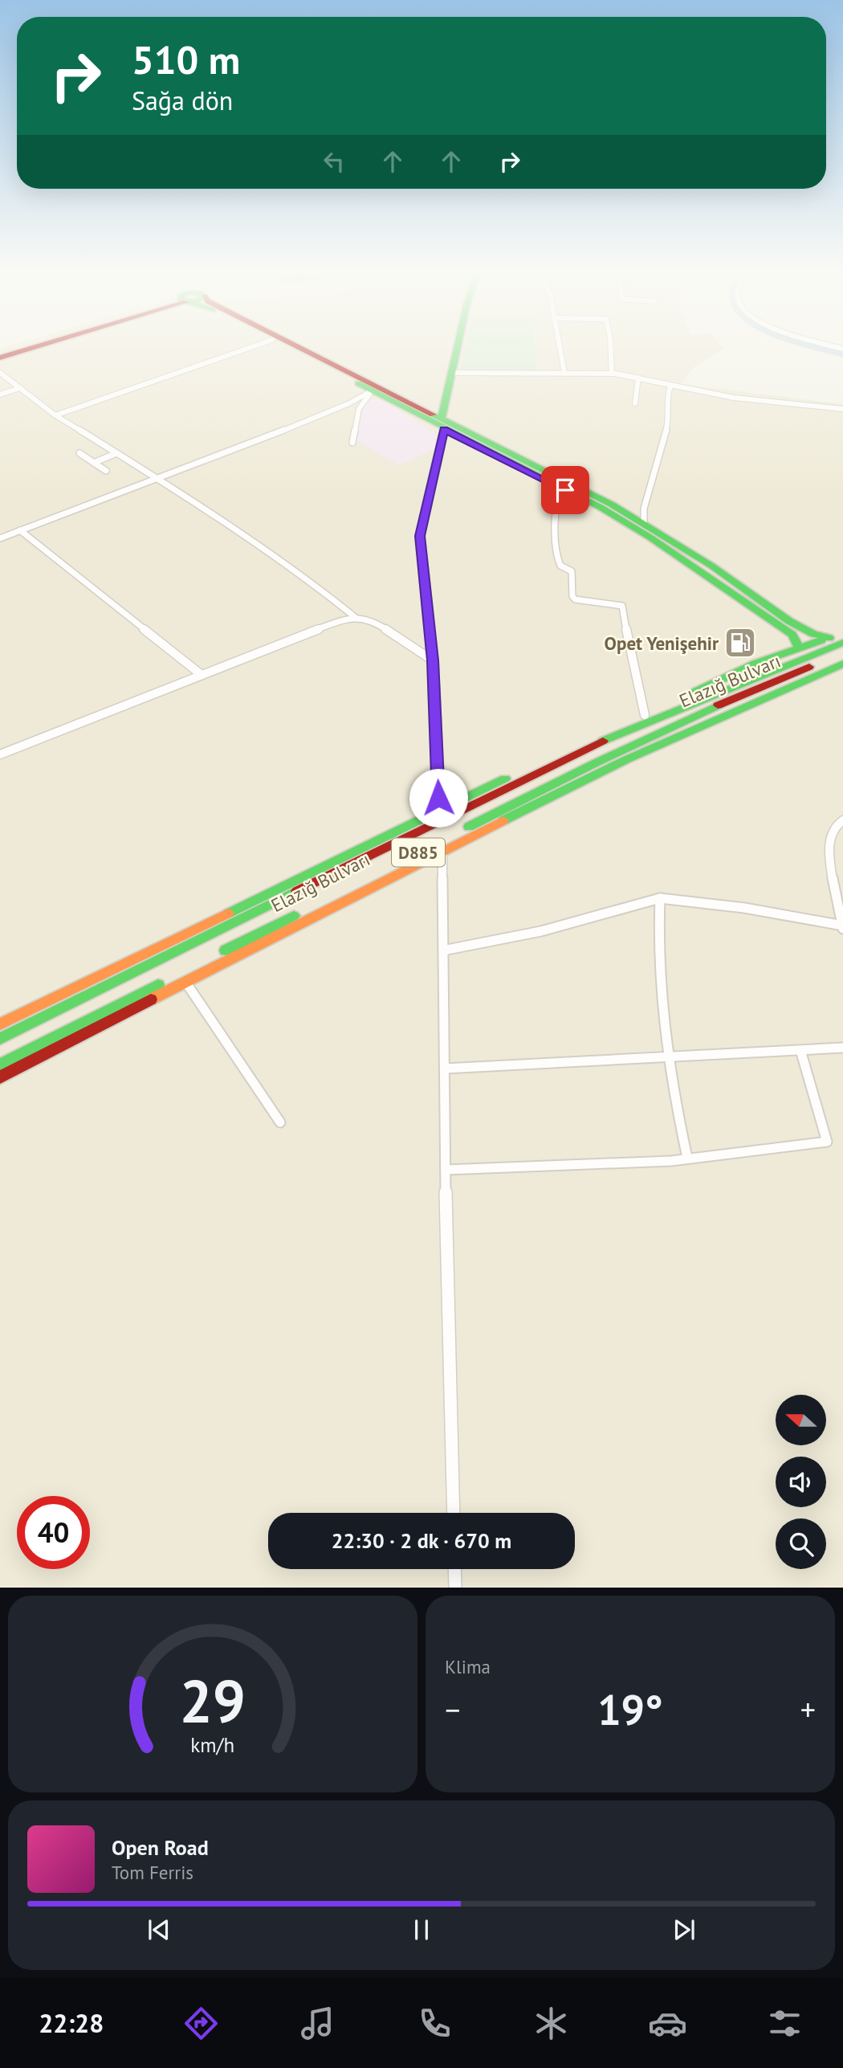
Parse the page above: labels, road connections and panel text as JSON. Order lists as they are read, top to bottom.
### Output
{
  "streets": {
    "main road": ["Elazığ Bulvarı", "D885"]
  },
  "places": {
    "fuel station": ["Opet Yenişehir"]
  },
  "north": "left",
  "page": {
    "turn": ["510 m", "Sağa dön"],
    "limit": "40",
    "trip": "22:30 · 2 dk · 670 m",
    "tile": "Klima",
    "heat": ["−", "19°", "+"],
    "song": ["Open Road", "Tom Ferris"],
    "tabs": "22:28",
    "gauge": ["29", "km/h"]
  }
}
